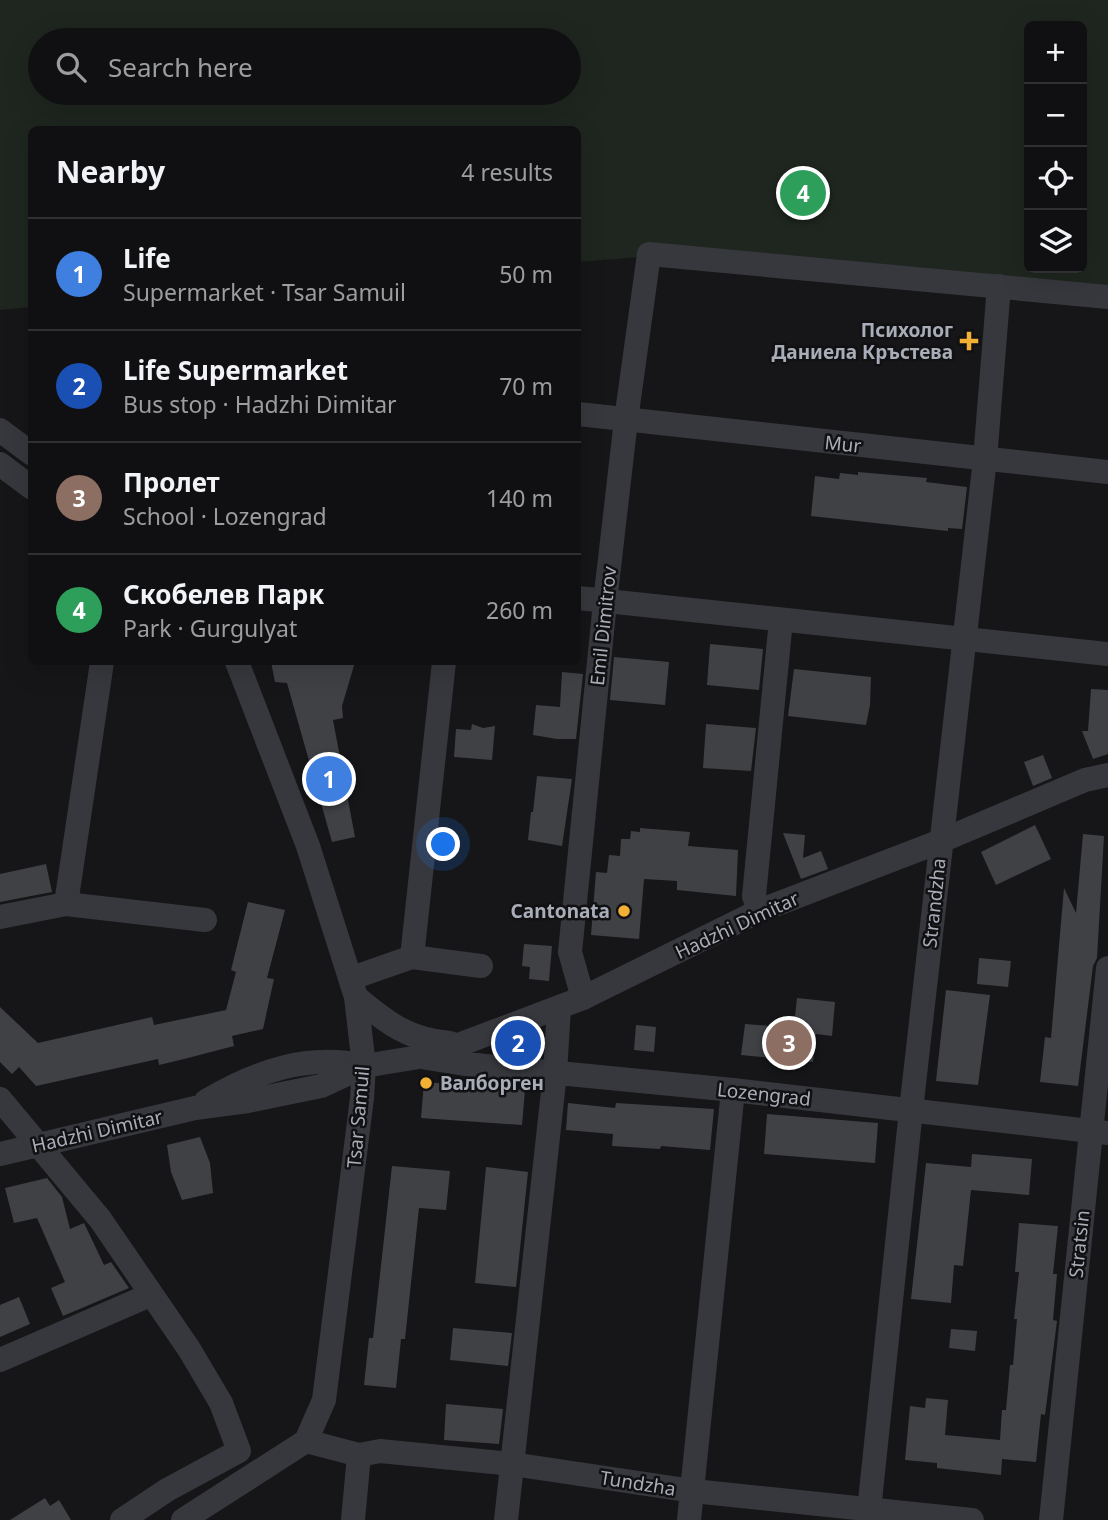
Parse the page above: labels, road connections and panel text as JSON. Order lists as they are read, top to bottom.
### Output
{
  "streets": {
    "street": [
      "Mur",
      "Emil Dimitrov",
      "Strandzha",
      "Hadzhi Dimitar",
      "Lozengrad",
      "Tsar Samuil",
      "Stratsin",
      "Tundzha"
    ]
  },
  "crossings": [
    ["Mur", "Emil Dimitrov"],
    ["Mur", "Strandzha"],
    ["Emil Dimitrov", "Strandzha"],
    ["Emil Dimitrov", "Hadzhi Dimitar"],
    ["Strandzha", "Hadzhi Dimitar"],
    ["Strandzha", "Lozengrad"],
    ["Strandzha", "Tundzha"],
    ["Hadzhi Dimitar", "Lozengrad"],
    ["Hadzhi Dimitar", "Tsar Samuil"],
    ["Lozengrad", "Stratsin"],
    ["Tsar Samuil", "Tundzha"]
  ],
  "places": {
    "health": ["Психолог Даниела Кръстева"],
    "other": ["Cantonata", "Валборген"]
  },
  "page": {
    "map_buttons": ["+", "−"],
    "search": "Search here",
    "heading": ["Nearby", "4 results"],
    "pins": [
      "4",
      "1",
      "2",
      "3"
    ],
    "list": [
      {
        "mark": "1",
        "name": "Life",
        "note": "Supermarket · Tsar Samuil",
        "value": "50 m"
      },
      {
        "mark": "2",
        "name": "Life Supermarket",
        "note": "Bus stop · Hadzhi Dimitar",
        "value": "70 m"
      },
      {
        "mark": "3",
        "name": "Пролет",
        "note": "School · Lozengrad",
        "value": "140 m"
      },
      {
        "mark": "4",
        "name": "Скобелев Парк",
        "note": "Park · Gurgulyat",
        "value": "260 m"
      }
    ]
  }
}
